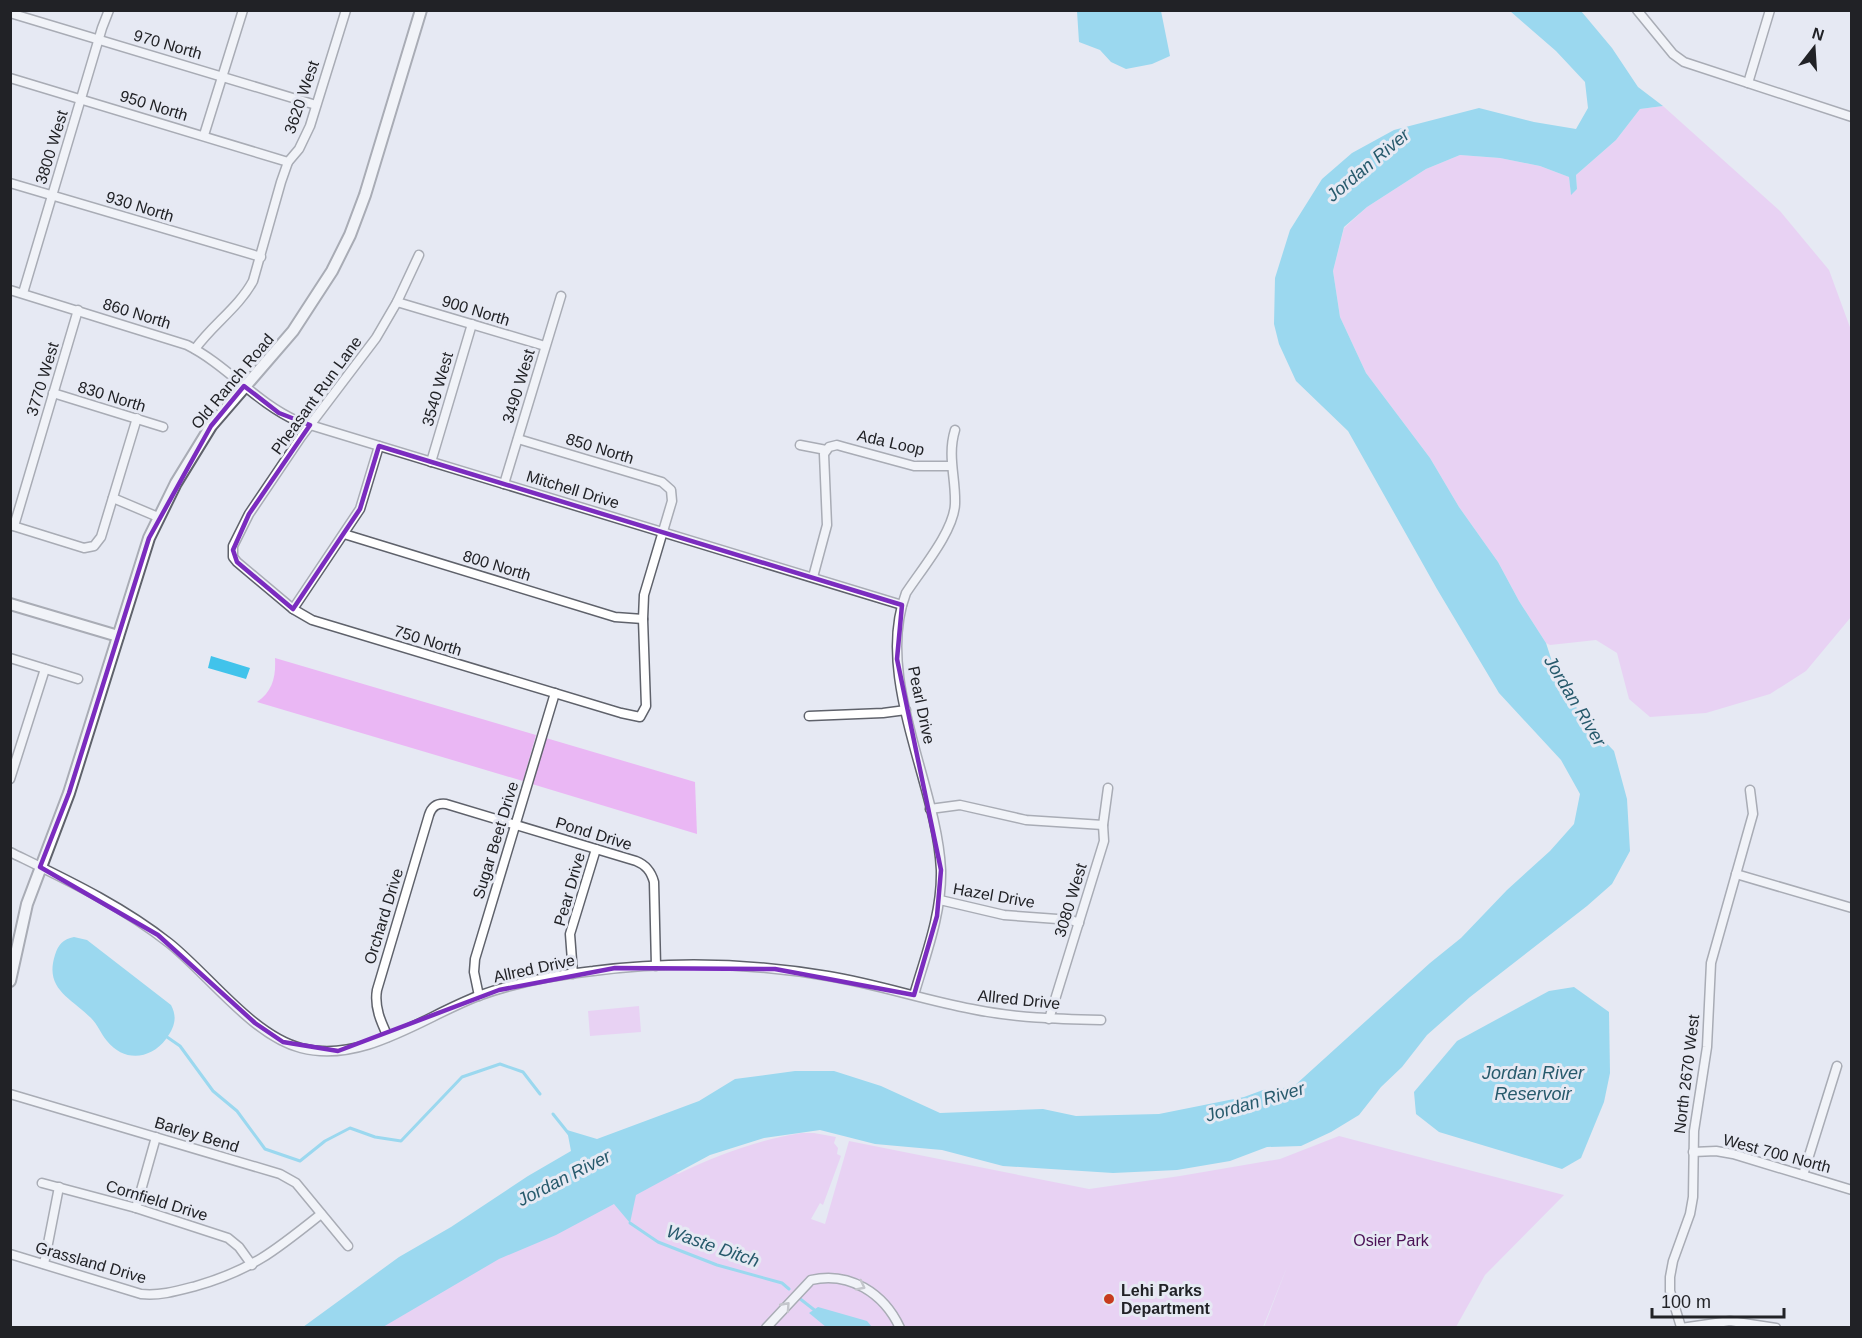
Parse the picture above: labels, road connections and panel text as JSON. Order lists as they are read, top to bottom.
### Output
{
  "streets": {
    "street": [
      "970 North",
      "3620 West",
      "950 North",
      "3800 West",
      "930 North",
      "900 North",
      "860 North",
      "3770 West",
      "Old Ranch Road",
      "3490 West",
      "3540 West",
      "Pheasant Run Lane",
      "830 North",
      "Ada Loop",
      "850 North",
      "Mitchell Drive",
      "800 North",
      "750 North",
      "Pearl Drive",
      "Pond Drive",
      "Sugar Beet Drive",
      "Pear Drive",
      "Hazel Drive",
      "3080 West",
      "Orchard Drive",
      "Allred Drive",
      "North 2670 West",
      "Barley Bend",
      "West 700 North",
      "Cornfield Drive",
      "Grassland Drive"
    ]
  },
  "crossings": [
    ["970 North", "3620 West"],
    ["970 North", "3800 West"],
    ["3620 West", "950 North"],
    ["3620 West", "930 North"],
    ["3620 West", "860 North"],
    ["950 North", "3800 West"],
    ["3800 West", "930 North"],
    ["3800 West", "860 North"],
    ["900 North", "3490 West"],
    ["900 North", "3540 West"],
    ["900 North", "Pheasant Run Lane"],
    ["860 North", "3770 West"],
    ["860 North", "Old Ranch Road"],
    ["860 North", "Mitchell Drive"],
    ["3770 West", "830 North"],
    ["Old Ranch Road", "Mitchell Drive"],
    ["Old Ranch Road", "Allred Drive"],
    ["3490 West", "850 North"],
    ["3490 West", "Mitchell Drive"],
    ["3540 West", "Mitchell Drive"],
    ["Pheasant Run Lane", "Mitchell Drive"],
    ["Pheasant Run Lane", "750 North"],
    ["Ada Loop", "Pearl Drive"],
    ["850 North", "Mitchell Drive"],
    ["Mitchell Drive", "Pearl Drive"],
    ["800 North", "750 North"],
    ["750 North", "Sugar Beet Drive"],
    ["Pearl Drive", "Hazel Drive"],
    ["Pearl Drive", "Allred Drive"],
    ["Pond Drive", "Sugar Beet Drive"],
    ["Pond Drive", "Pear Drive"],
    ["Pond Drive", "Orchard Drive"],
    ["Pond Drive", "Allred Drive"],
    ["Sugar Beet Drive", "Allred Drive"],
    ["Pear Drive", "Allred Drive"],
    ["Hazel Drive", "3080 West"],
    ["3080 West", "Allred Drive"],
    ["Orchard Drive", "Allred Drive"],
    ["North 2670 West", "West 700 North"],
    ["Barley Bend", "Grassland Drive"],
    ["Cornfield Drive", "Grassland Drive"]
  ],
  "water": ["Jordan River", "Jordan River Reservoir", "Waste Ditch"],
  "parks": ["Osier Park"],
  "places": ["Lehi Parks Department"],
  "scale_bar": "100 m",
  "north": "top"
}
